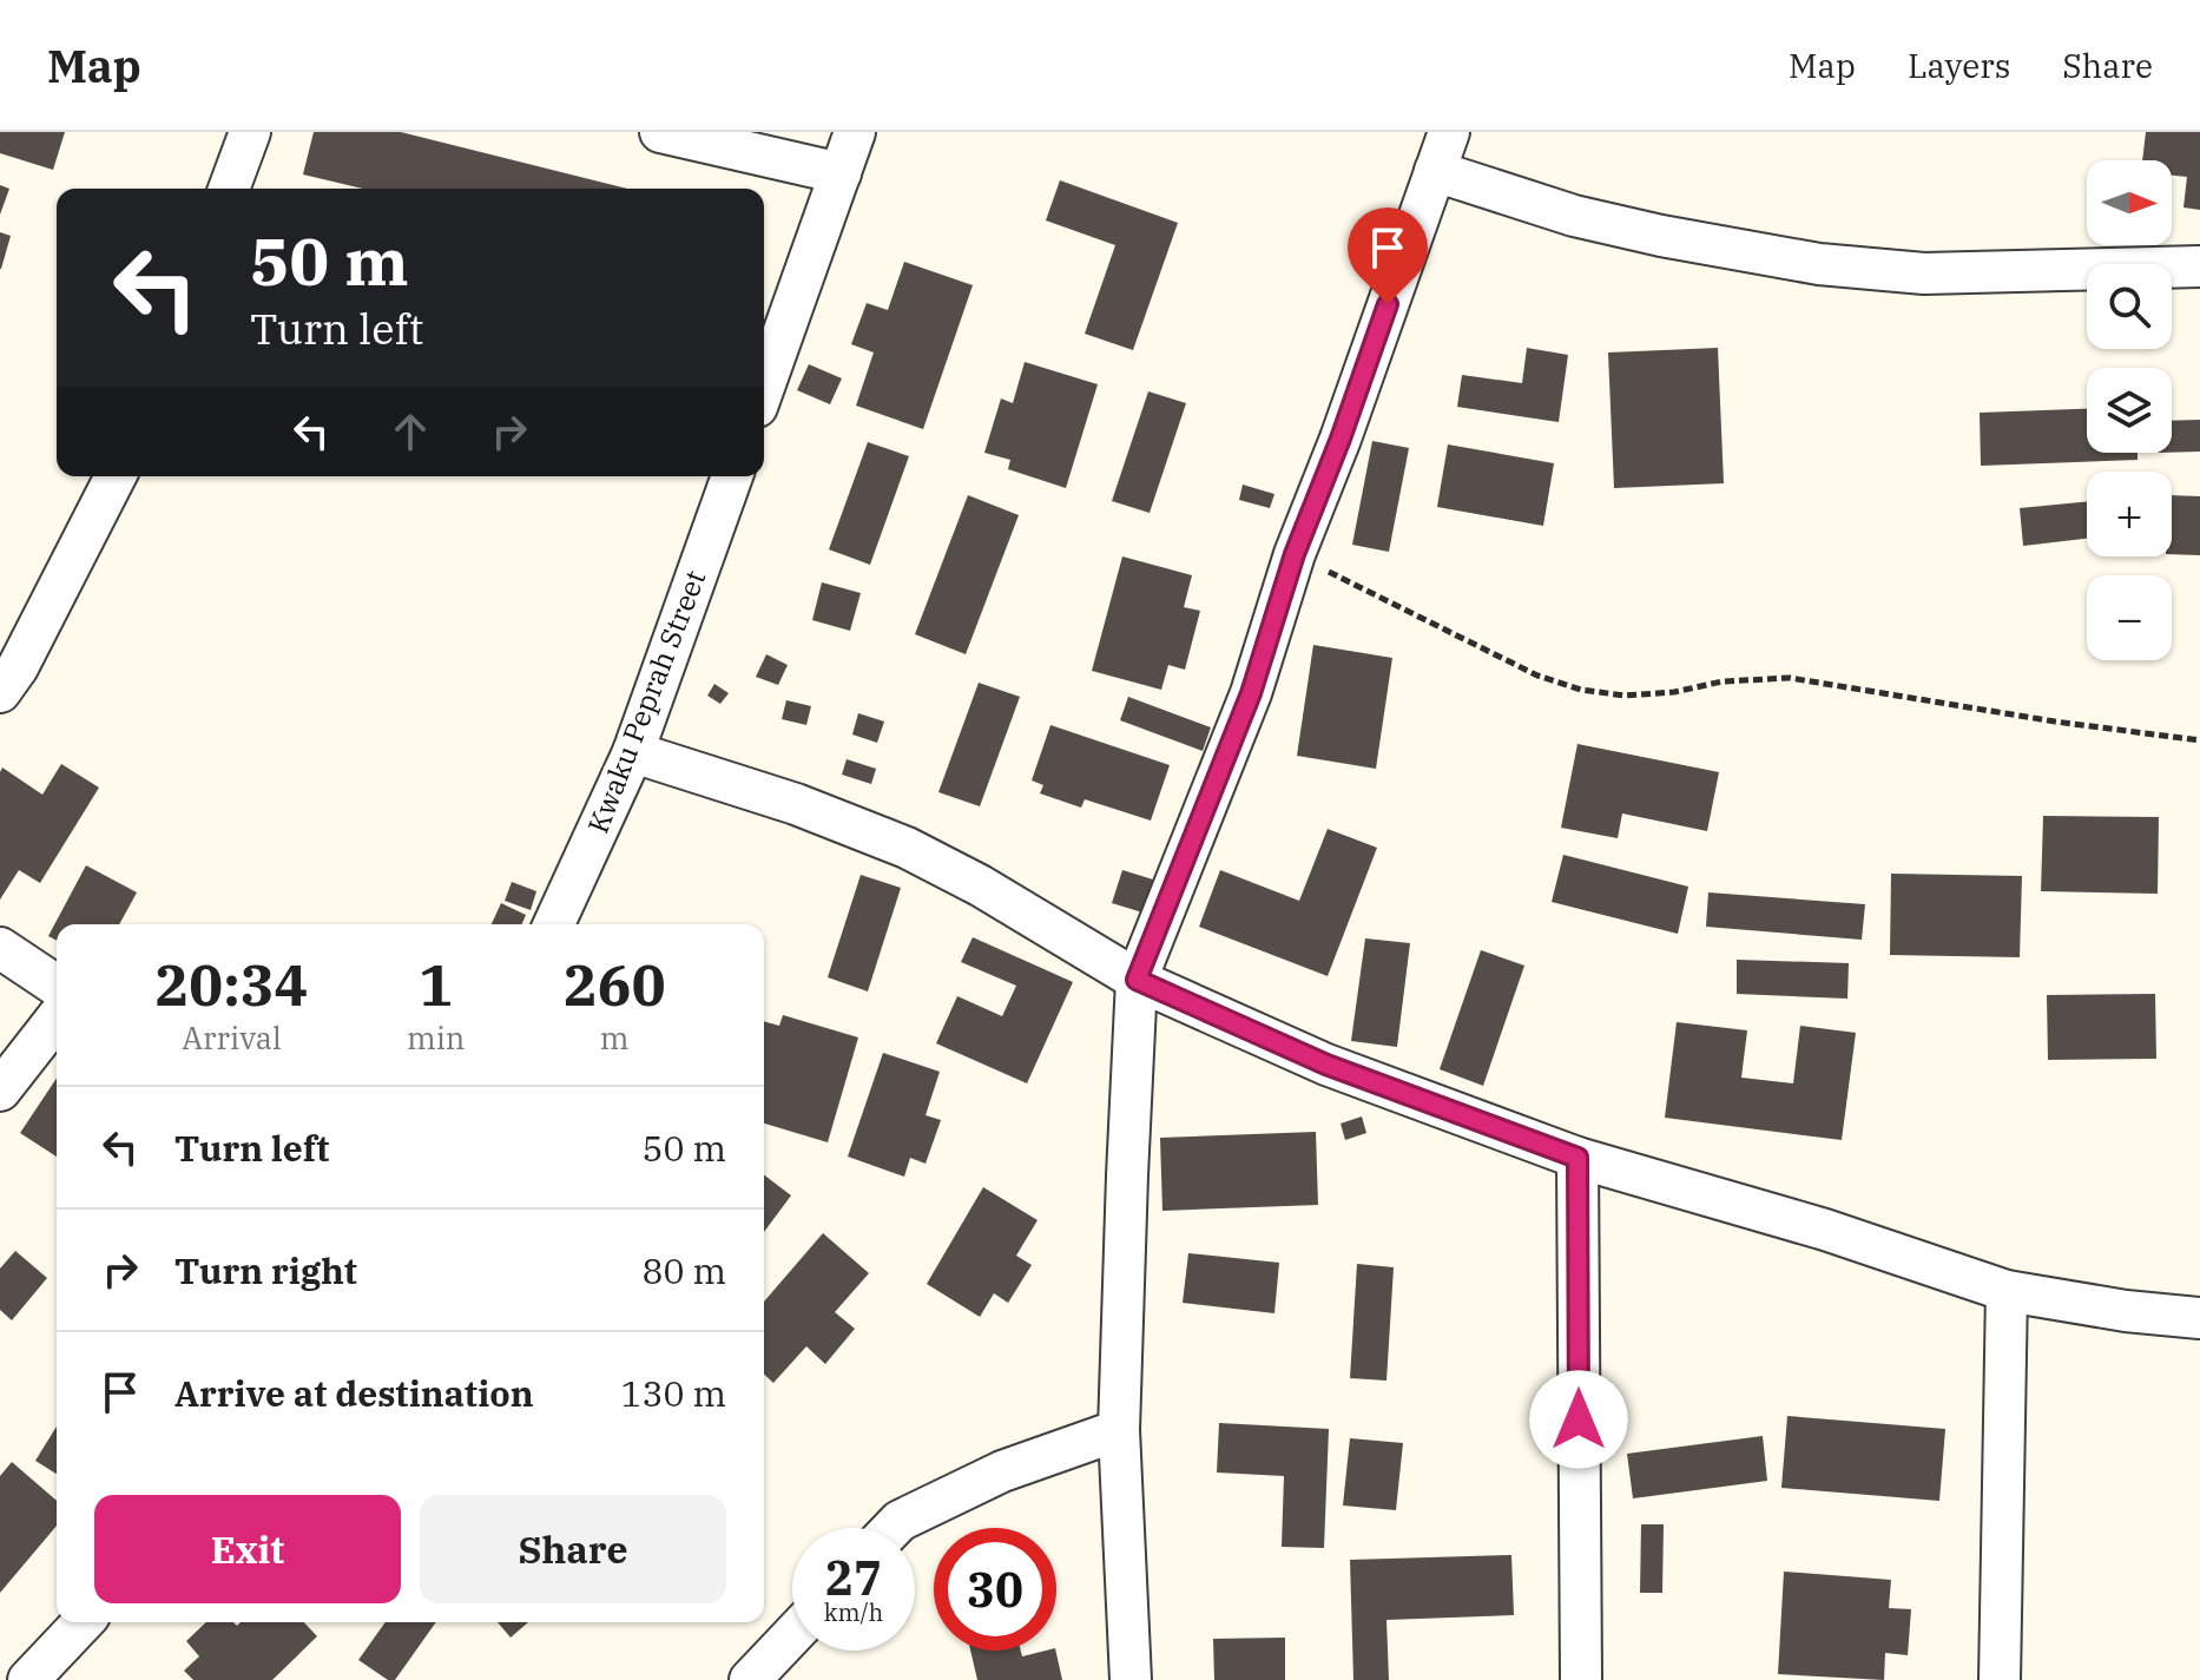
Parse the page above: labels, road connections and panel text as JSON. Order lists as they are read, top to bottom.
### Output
{
  "streets": {
    "street": ["Kwaku Peprah Street"]
  },
  "north": "right",
  "page": {
    "header": "Map",
    "nav": ["Map", "Layers", "Share"],
    "map_buttons": ["+", "−"],
    "turn": ["50 m", "Turn left"],
    "eta": [
      "20:34",
      "Arrival",
      "1",
      "min",
      "260",
      "m"
    ],
    "list": [
      {
        "name": "Turn left",
        "value": "50 m"
      },
      {
        "name": "Turn right",
        "value": "80 m"
      },
      {
        "name": "Arrive at destination",
        "value": "130 m"
      }
    ],
    "buttons": ["Exit", "Share"],
    "speed": "27 km/h",
    "limit": "30"
  }
}
